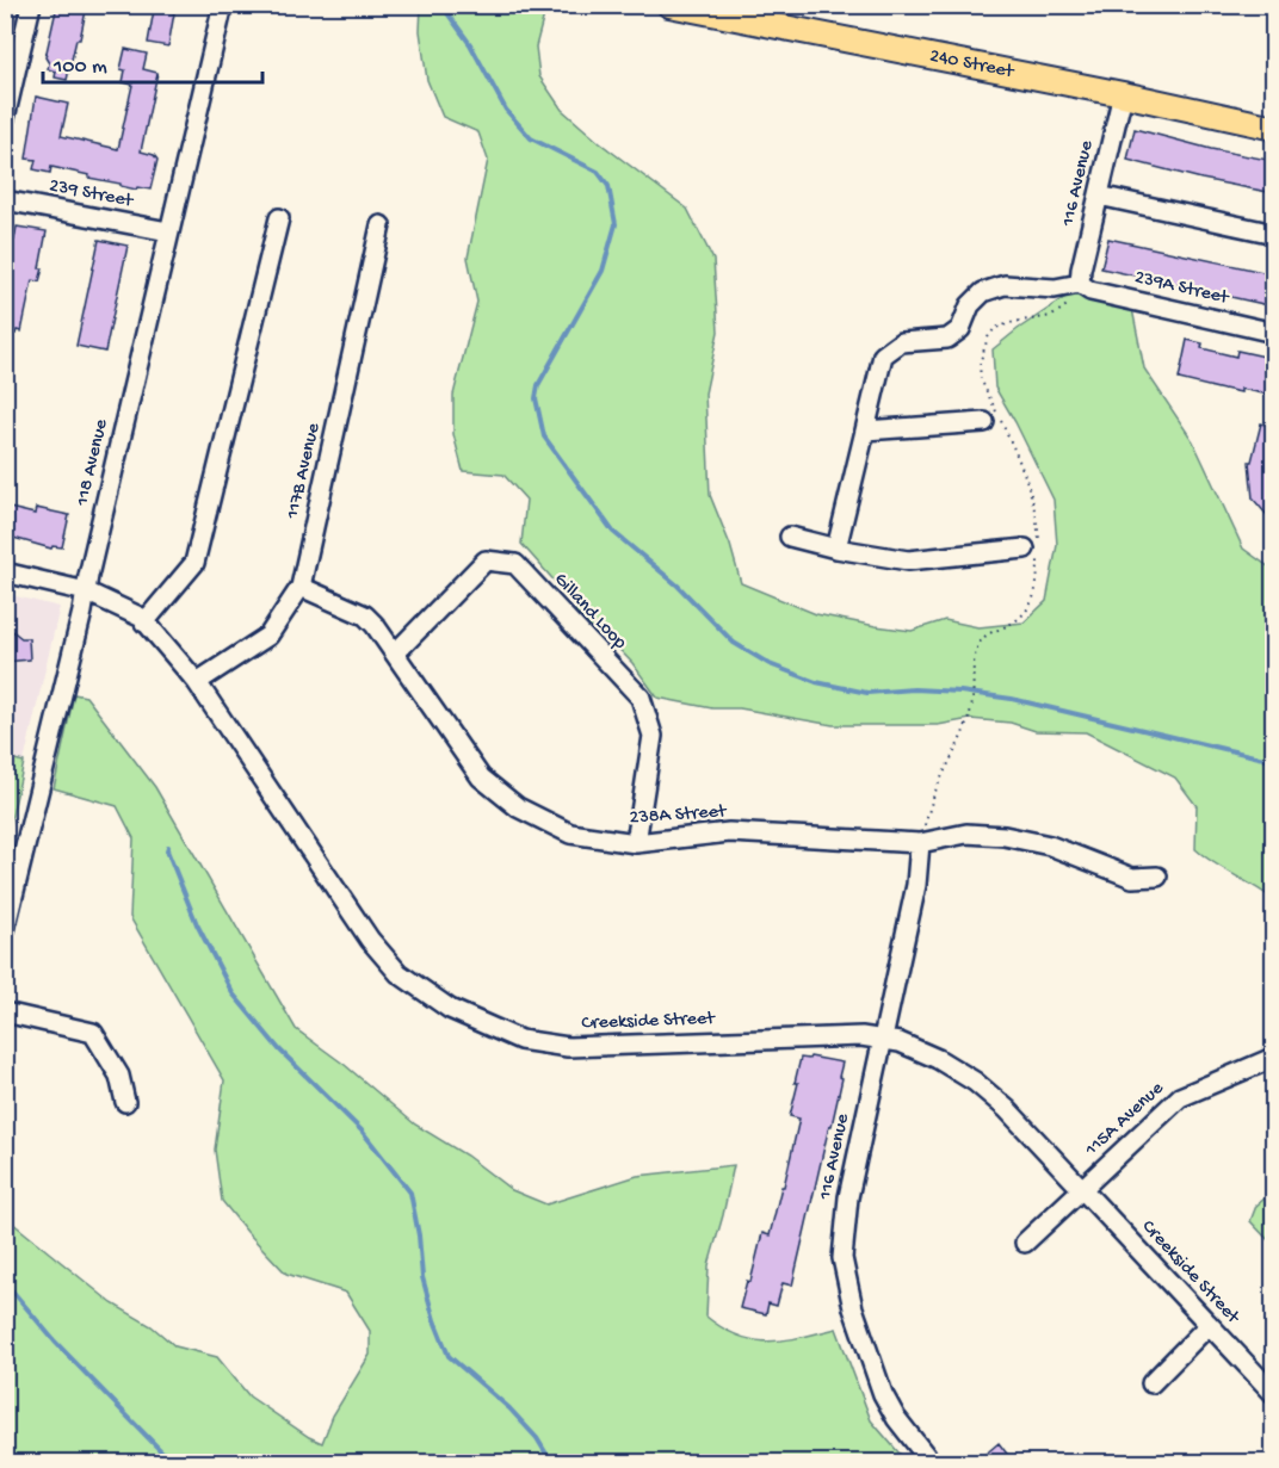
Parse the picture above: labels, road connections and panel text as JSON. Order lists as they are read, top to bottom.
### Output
{
  "streets": {
    "main road": ["240 Street"],
    "street": [
      "116 Avenue",
      "239 Street",
      "239A Street",
      "118 Avenue",
      "117B Avenue",
      "Gilland Loop",
      "238A Street",
      "Creekside Street",
      "115A Avenue"
    ]
  },
  "crossings": [
    ["240 Street", "116 Avenue"],
    ["116 Avenue", "239A Street"],
    ["116 Avenue", "238A Street"],
    ["116 Avenue", "Creekside Street"],
    ["239 Street", "118 Avenue"],
    ["118 Avenue", "Creekside Street"],
    ["117B Avenue", "238A Street"],
    ["117B Avenue", "Creekside Street"],
    ["Gilland Loop", "238A Street"],
    ["Creekside Street", "115A Avenue"]
  ],
  "scale_bar": "100 m"
}
